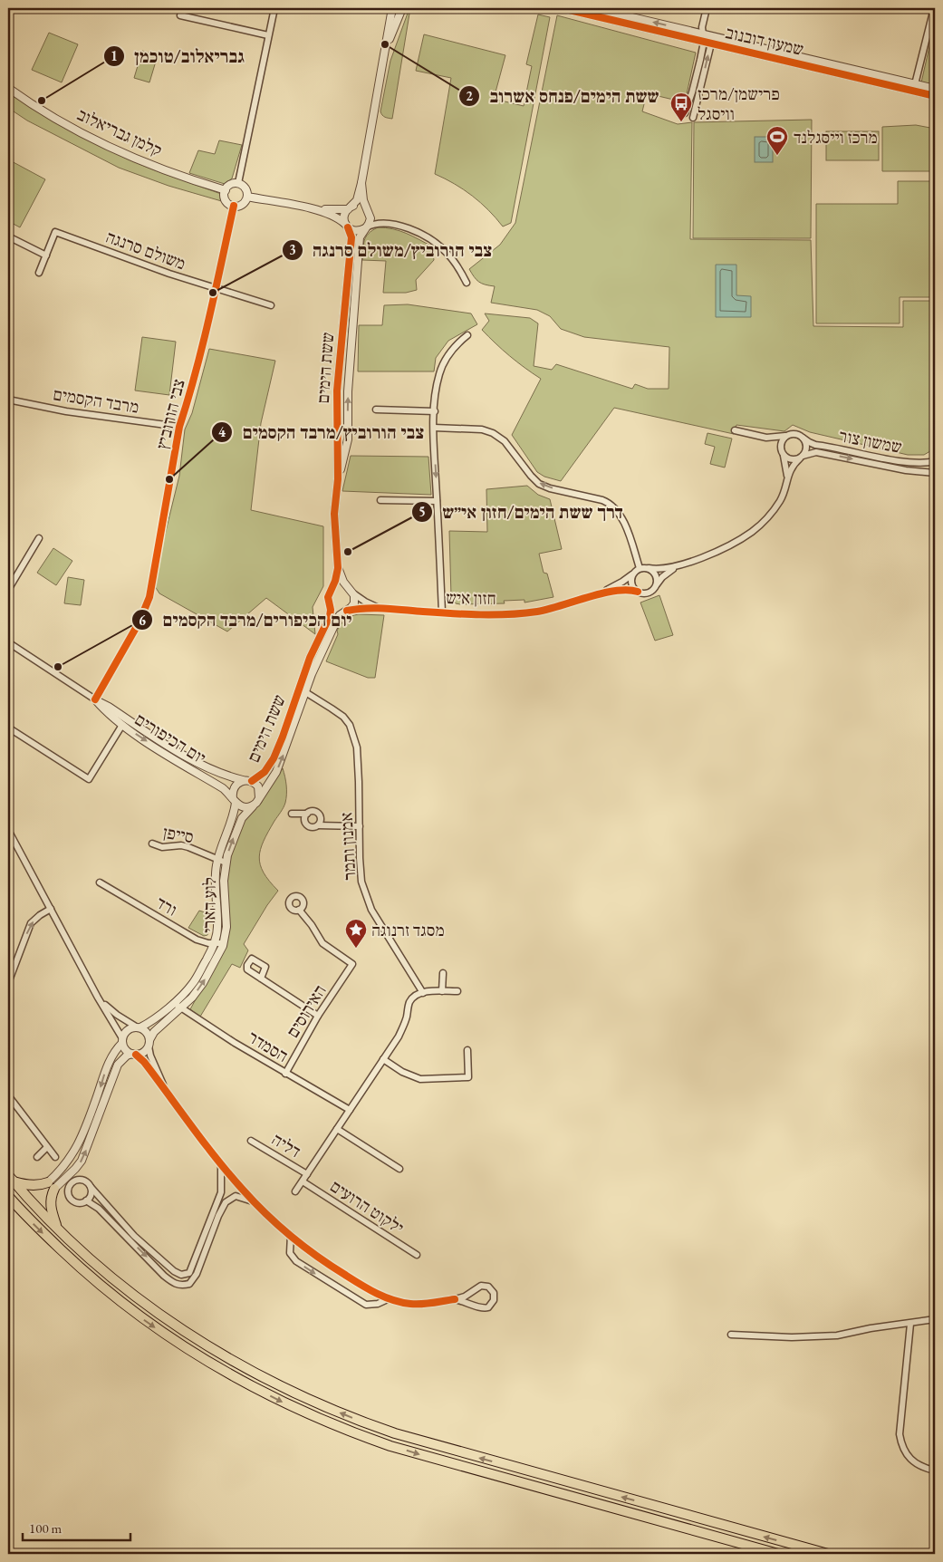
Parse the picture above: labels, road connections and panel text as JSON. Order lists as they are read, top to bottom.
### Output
{
  "streets": {
    "street": [
      "שמעון דובנוב",
      "קלמן גבריאלוב",
      "משולם סרנגה",
      "ששת הימים",
      "מרבד הקסמים",
      "צבי הורוביץ",
      "שמשון צור",
      "חזון איש",
      "יום הכיפורים",
      "סייפן",
      "אמנון ותמר",
      "לוע הארי",
      "ורד",
      "האירוסים",
      "הסמדר",
      "דליה",
      "ילקוט הרועים"
    ]
  },
  "crossings": [
    ["קלמן גבריאלוב", "צבי הורוביץ"],
    ["משולם סרנגה", "צבי הורוביץ"],
    ["ששת הימים", "חזון איש"],
    ["ששת הימים", "יום הכיפורים"],
    ["ששת הימים", "אמנון ותמר"],
    ["ששת הימים", "לוע הארי"],
    ["מרבד הקסמים", "צבי הורוביץ"],
    ["צבי הורוביץ", "יום הכיפורים"],
    ["יום הכיפורים", "לוע הארי"],
    ["סייפן", "לוע הארי"],
    ["לוע הארי", "ורד"],
    ["לוע הארי", "הסמדר"],
    ["האירוסים", "הסמדר"]
  ],
  "places": {
    "other": [
      "ששת הימים/פנחס אשרוב",
      "גבריאלוב/טוכמן",
      "צבי הורוביץ/משולם סרנגה",
      "צבי הורוביץ/מרבד הקסמים",
      "דרך ששת הימים/חזון אי״ש",
      "יום הכיפורים/מרבד הקסמים"
    ],
    "bus stop": ["פרישמן/מרכז וויסגל"],
    "sports": ["מרכז וייסגלנד"],
    "place": ["מסגד זרנוגה"]
  },
  "scale_bar": "100 m"
}
